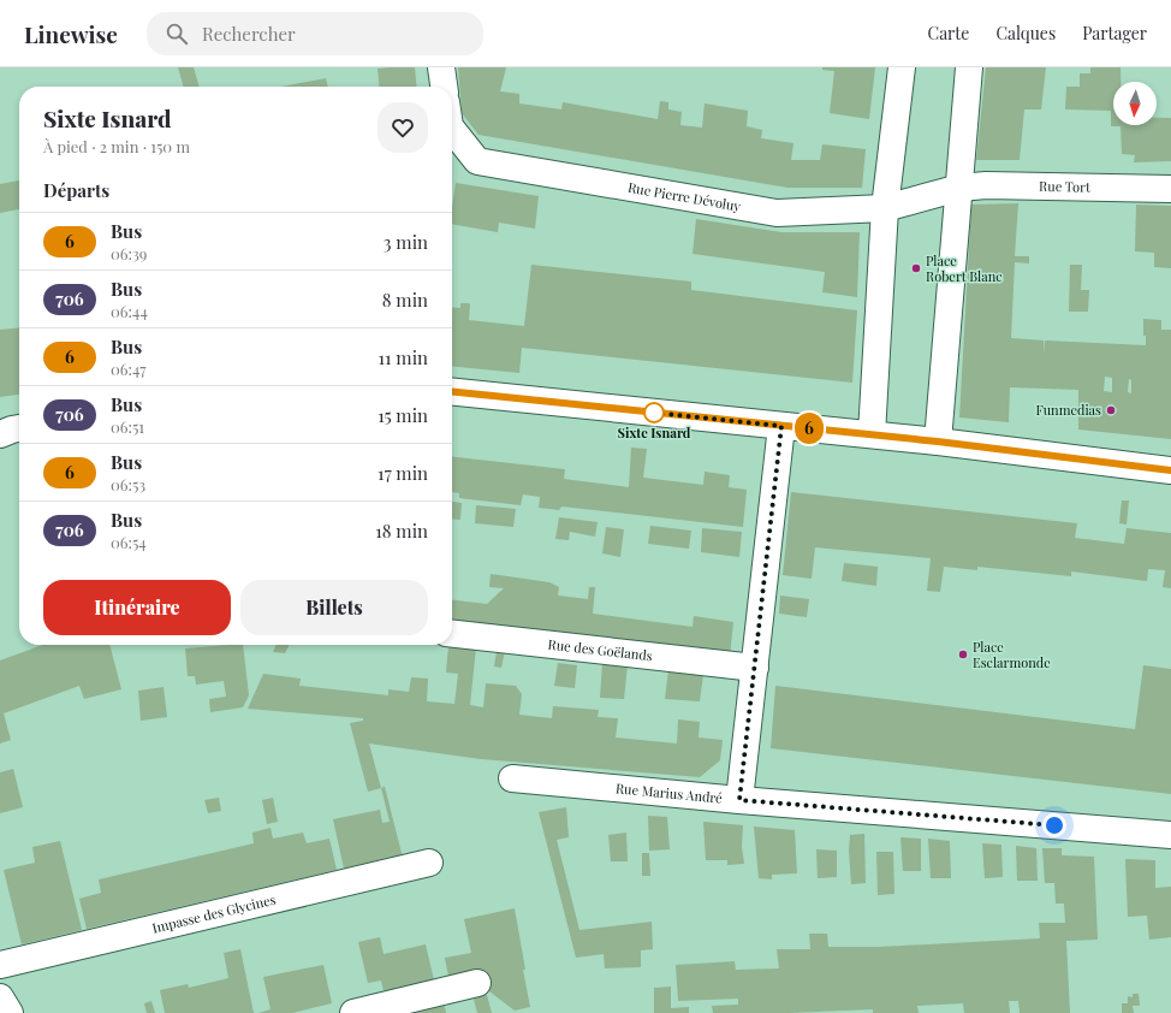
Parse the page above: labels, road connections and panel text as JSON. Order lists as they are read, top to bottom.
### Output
{
  "streets": {
    "street": [
      "Rue Tort",
      "Rue Pierre Dévoluy",
      "Rue des Goëlands",
      "Rue Marius André",
      "Impasse des Glycines"
    ]
  },
  "crossings": [
    ["Rue Tort", "Rue Pierre Dévoluy"]
  ],
  "places": [
    "Place Robert Blanc",
    "Funmedias",
    "Sixte Isnard",
    "Place Esclarmonde"
  ],
  "lines": ["bus line 6"],
  "north": "bottom",
  "page": {
    "header": "Linewise",
    "search": "Rechercher",
    "nav": ["Carte", "Calques", "Partager"],
    "on_map": "6",
    "heading": [
      ["Sixte Isnard", "À pied · 2 min · 150 m"],
      "Départs"
    ],
    "list": [
      {
        "mark": "6",
        "name": "Bus",
        "note": "06:39",
        "value": "3 min"
      },
      {
        "mark": "706",
        "name": "Bus",
        "note": "06:44",
        "value": "8 min"
      },
      {
        "mark": "6",
        "name": "Bus",
        "note": "06:47",
        "value": "11 min"
      },
      {
        "mark": "706",
        "name": "Bus",
        "note": "06:51",
        "value": "15 min"
      },
      {
        "mark": "6",
        "name": "Bus",
        "note": "06:53",
        "value": "17 min"
      },
      {
        "mark": "706",
        "name": "Bus",
        "note": "06:54",
        "value": "18 min"
      }
    ],
    "buttons": ["Itinéraire", "Billets"]
  }
}
